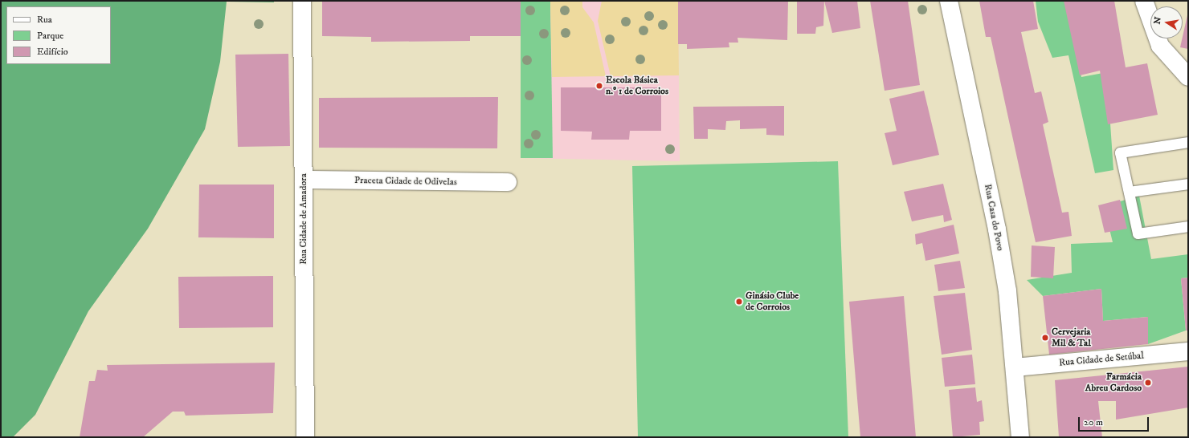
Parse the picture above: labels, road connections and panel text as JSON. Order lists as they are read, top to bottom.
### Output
{
  "streets": {
    "street": [
      "Praceta Cidade de Odivelas",
      "Rua Casa do Povo",
      "Rua Cidade de Amadora",
      "Rua Cidade de Setúbal"
    ]
  },
  "crossings": [
    ["Praceta Cidade de Odivelas", "Rua Cidade de Amadora"],
    ["Rua Casa do Povo", "Rua Cidade de Setúbal"]
  ],
  "places": [
    "Escola Básica n.º 1 de Corroios",
    "Ginásio Clube de Corroios",
    "Cervejaria Mil & Tal",
    "Farmácia Abreu Cardoso"
  ],
  "legend": ["Rua", "Parque", "Edifício"],
  "scale_bar": "20 m",
  "north": "left"
}
